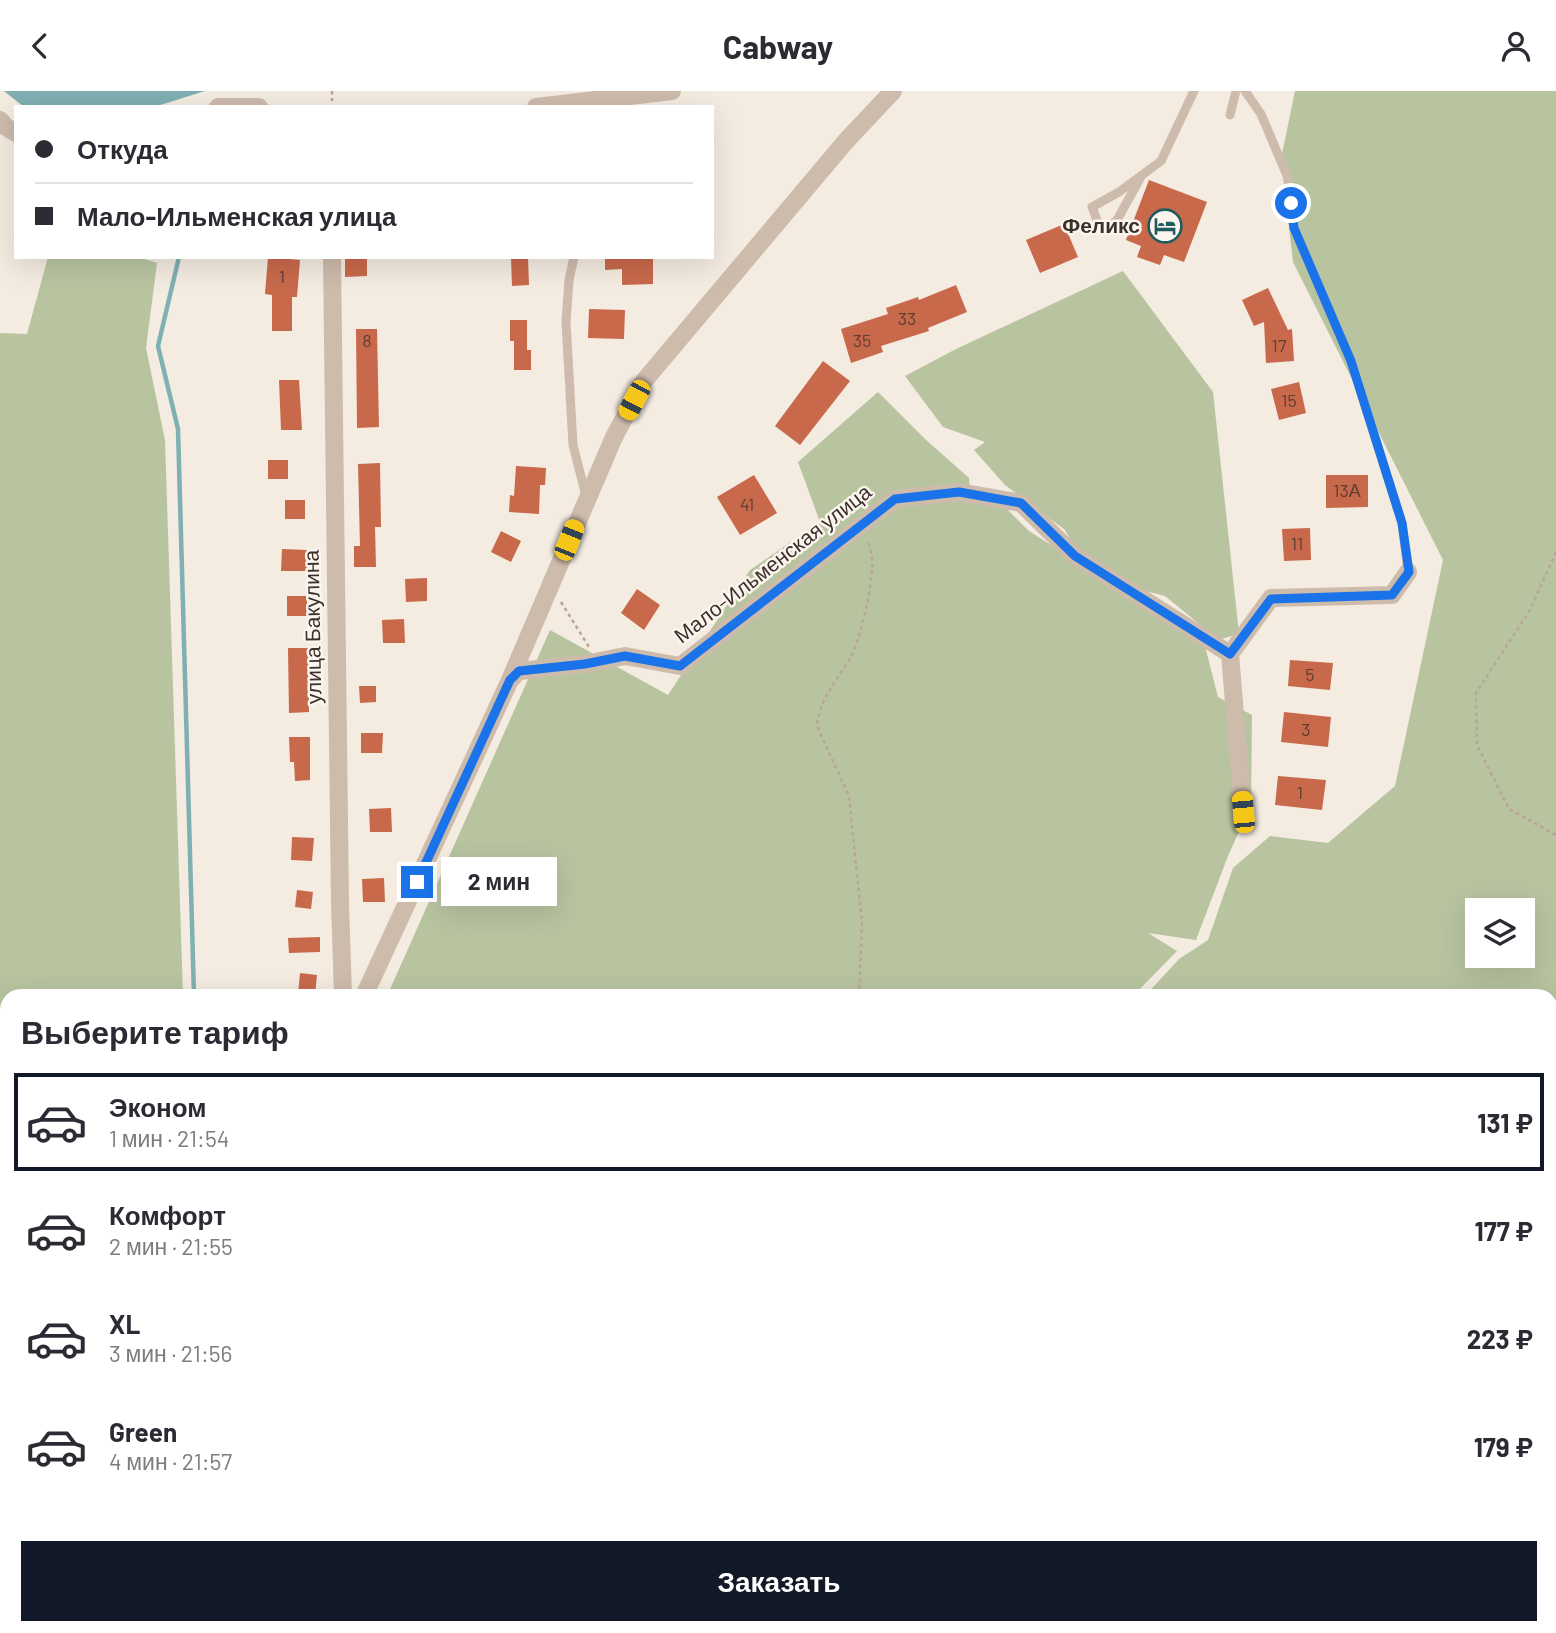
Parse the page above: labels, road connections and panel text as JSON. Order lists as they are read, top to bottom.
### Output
{
  "streets": {
    "street": ["Мало-Ильменская улица", "улица Бакулина"]
  },
  "places": {
    "hotel": ["Феликс"]
  },
  "house_numbers": [
    "1",
    "33",
    "8",
    "35",
    "17",
    "15",
    "13А",
    "41",
    "11",
    "5",
    "3",
    "1"
  ],
  "page": {
    "header": "Cabway",
    "banner": ["Откуда", "Мало-Ильменская улица"],
    "bubble": "2 мин",
    "heading": "Выберите тариф",
    "list": [
      {
        "name": "Эконом",
        "note": "1 мин · 21:54",
        "value": "131 ₽"
      },
      {
        "name": "Комфорт",
        "note": "2 мин · 21:55",
        "value": "177 ₽"
      },
      {
        "name": "XL",
        "note": "3 мин · 21:56",
        "value": "223 ₽"
      },
      {
        "name": "Green",
        "note": "4 мин · 21:57",
        "value": "179 ₽"
      }
    ],
    "buttons": "Заказать"
  }
}
